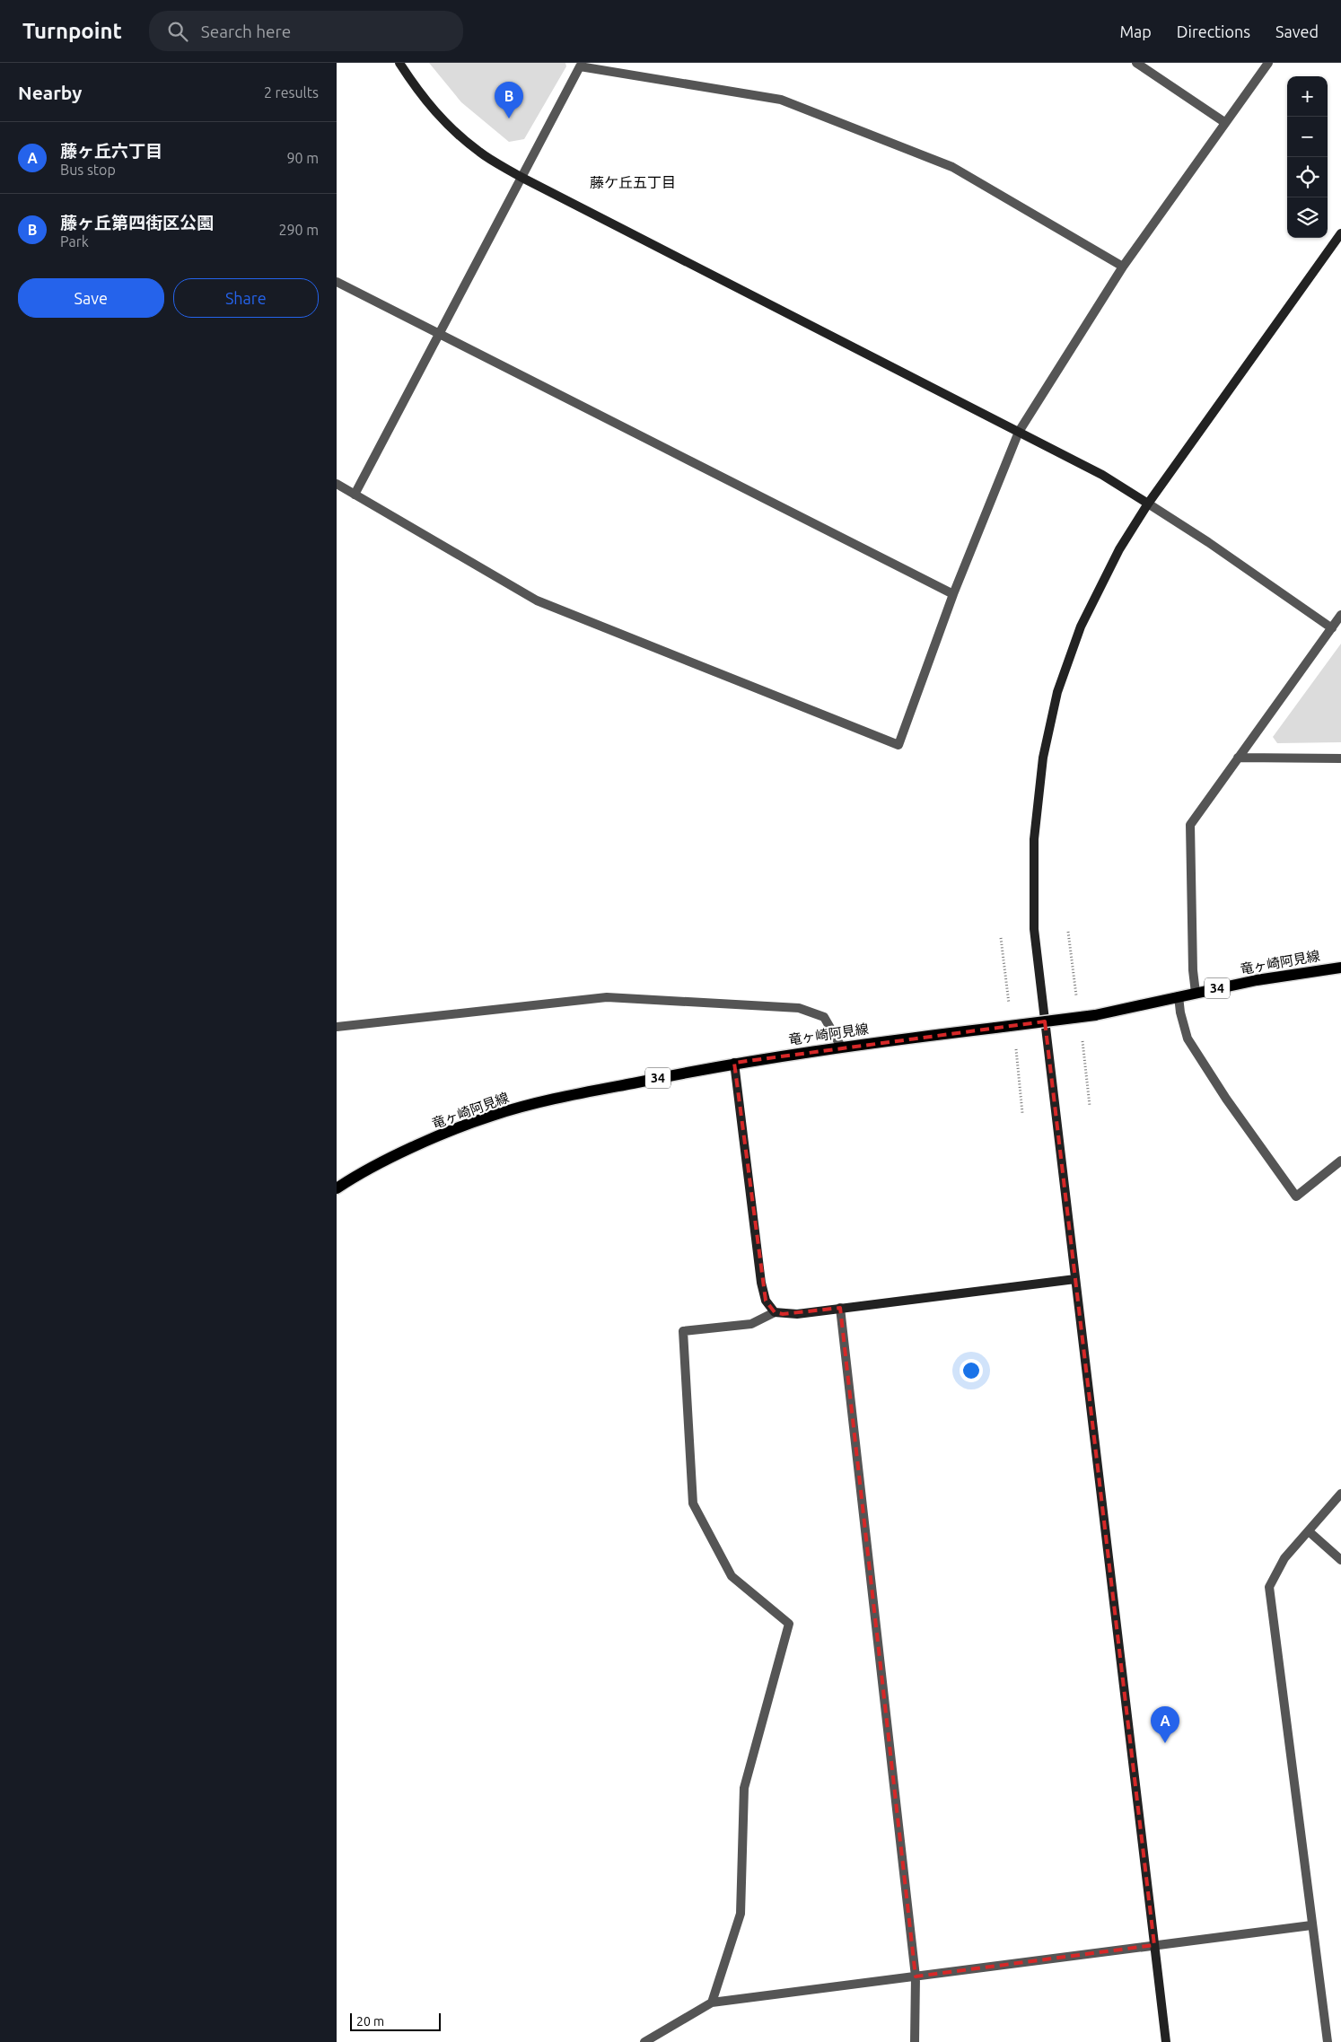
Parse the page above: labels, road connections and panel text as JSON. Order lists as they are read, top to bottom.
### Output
{
  "streets": {
    "main road": ["竜ヶ崎阿見線", "34"]
  },
  "districts": ["藤ケ丘五丁目"],
  "scale_bar": "20 m",
  "page": {
    "header": "Turnpoint",
    "search": "Search here",
    "nav": ["Map", "Directions", "Saved"],
    "heading": ["Nearby", "2 results"],
    "map_buttons": ["+", "−"],
    "pins": ["B", "A"],
    "list": [
      {
        "mark": "A",
        "name": "藤ヶ丘六丁目",
        "note": "Bus stop",
        "value": "90 m"
      },
      {
        "mark": "B",
        "name": "藤ヶ丘第四街区公園",
        "note": "Park",
        "value": "290 m"
      }
    ],
    "buttons": ["Save", "Share"],
    "scale": "20 m"
  }
}
